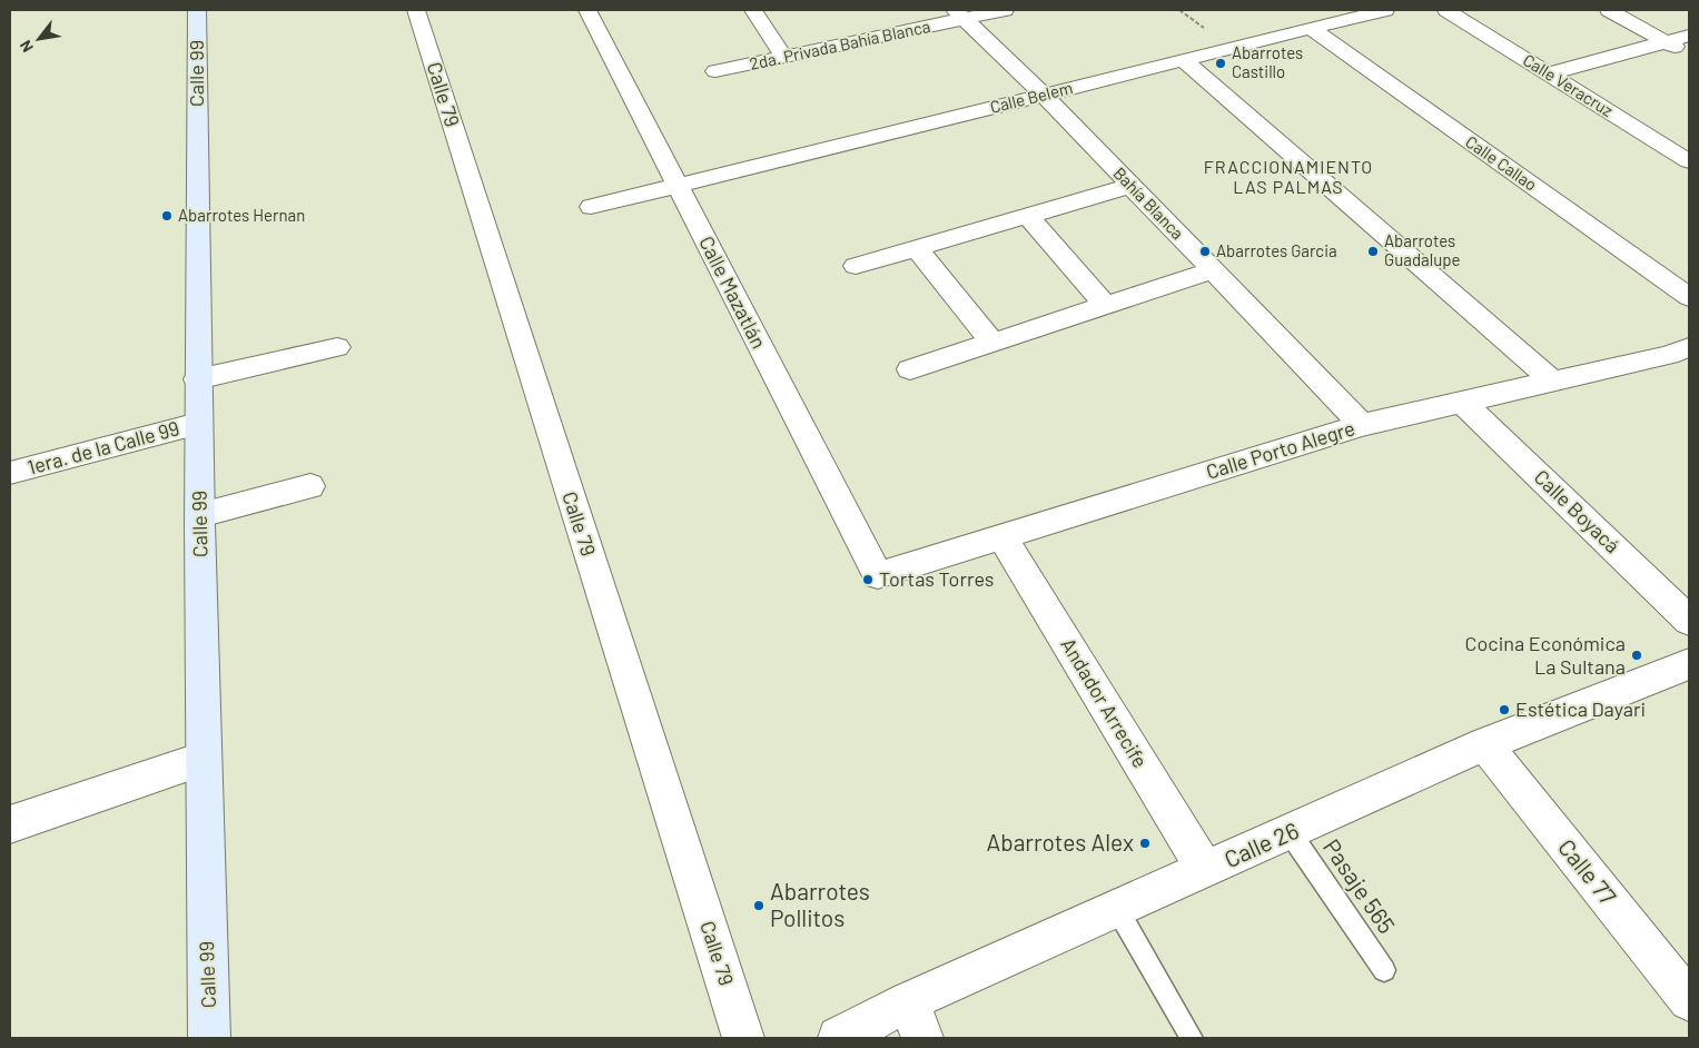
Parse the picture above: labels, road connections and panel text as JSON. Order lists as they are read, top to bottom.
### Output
{
  "streets": {
    "street": [
      "2da. Privada Bahía Blanca",
      "Calle 99",
      "Calle Veracruz",
      "Calle 79",
      "Calle Belem",
      "Calle Callao",
      "Bahía Blanca",
      "Calle Mazatlán",
      "1era. de la Calle 99",
      "Calle Porto Alegre",
      "Calle Boyacá",
      "Andador Arrecife",
      "Calle 26",
      "Calle 77"
    ],
    "lane": ["Pasaje 565"]
  },
  "crossings": [
    ["2da. Privada Bahía Blanca", "Bahía Blanca"],
    ["Calle 99", "1era. de la Calle 99"],
    ["Calle Belem", "Calle Callao"],
    ["Calle Belem", "Bahía Blanca"],
    ["Calle Belem", "Calle Mazatlán"],
    ["Bahía Blanca", "Calle Porto Alegre"],
    ["Calle Mazatlán", "Calle Porto Alegre"],
    ["Calle Porto Alegre", "Calle Boyacá"],
    ["Calle Porto Alegre", "Andador Arrecife"],
    ["Andador Arrecife", "Calle 26"],
    ["Calle 26", "Calle 77"],
    ["Calle 26", "Pasaje 565"]
  ],
  "districts": ["FRACCIONAMIENTO LAS PALMAS"],
  "places": [
    "Abarrotes Castillo",
    "Abarrotes Hernan",
    "Abarrotes Garcia",
    "Abarrotes Guadalupe",
    "Tortas Torres",
    "Cocina Económica La Sultana",
    "Estética Dayari",
    "Abarrotes Alex",
    "Abarrotes Pollitos"
  ],
  "north": "bottom left"
}
